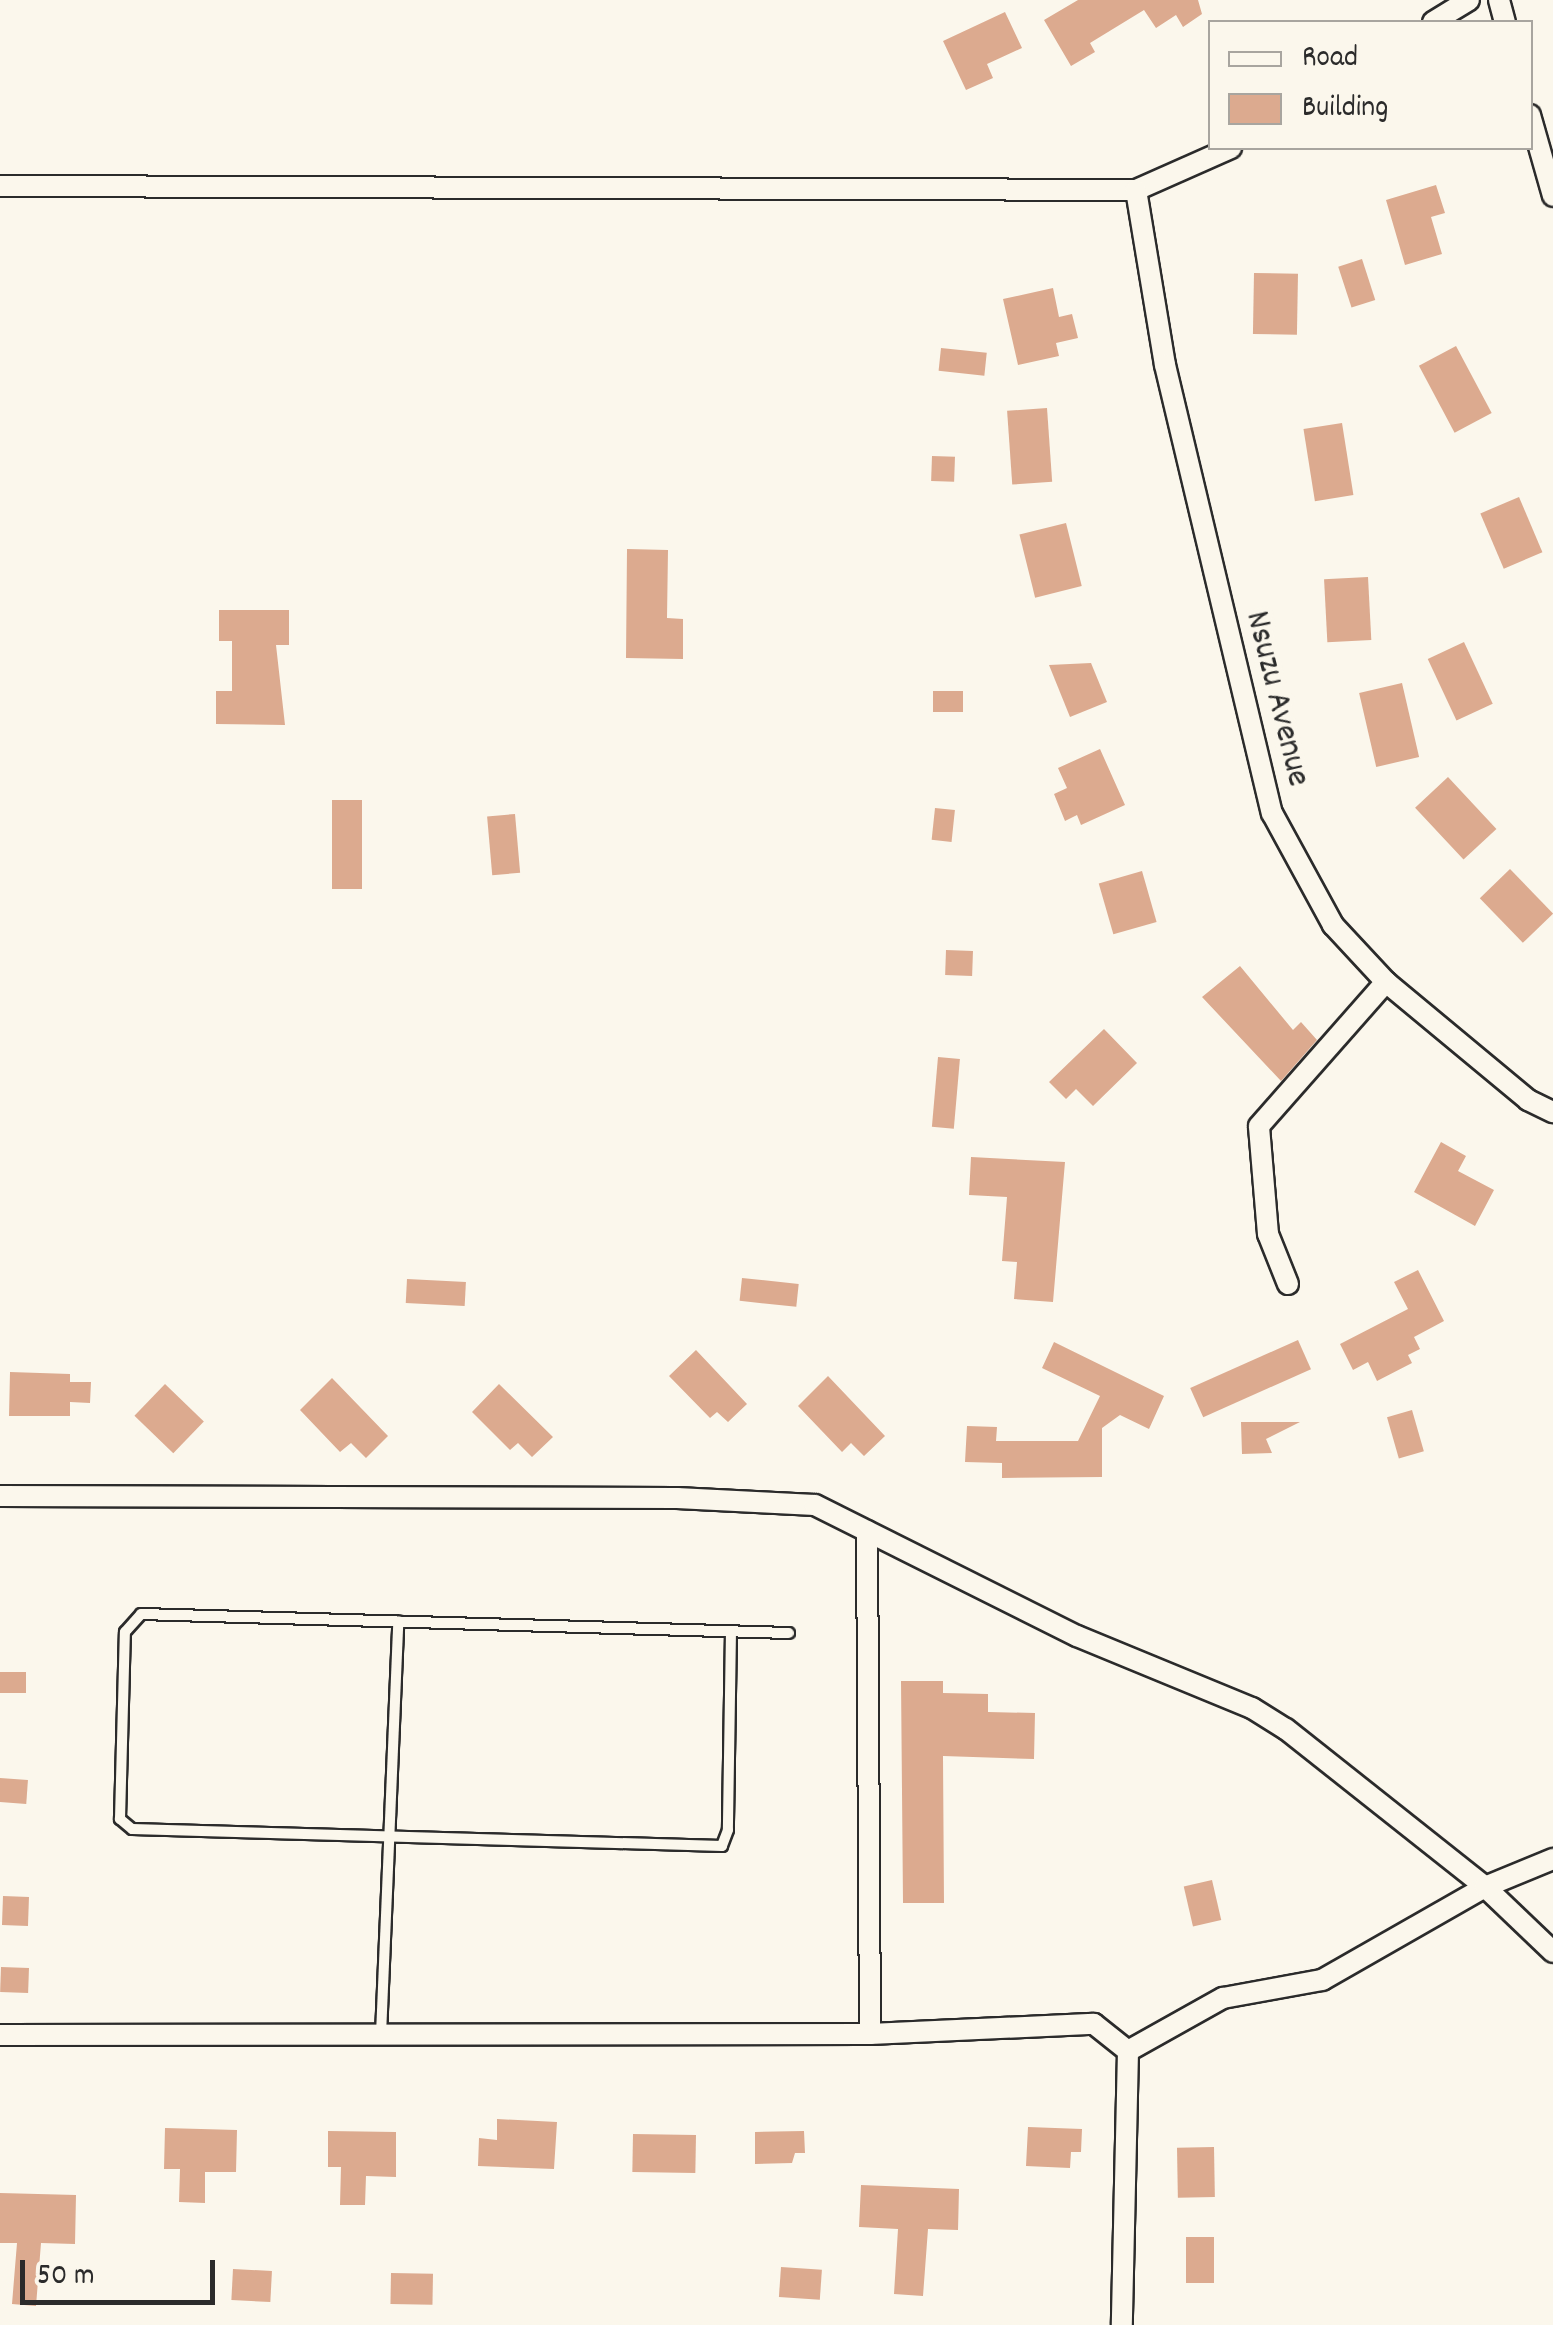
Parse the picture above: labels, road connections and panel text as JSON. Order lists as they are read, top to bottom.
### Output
{
  "streets": {
    "street": ["Nsuzu Avenue"]
  },
  "legend": ["Road", "Building"],
  "scale_bar": "50 m"
}
